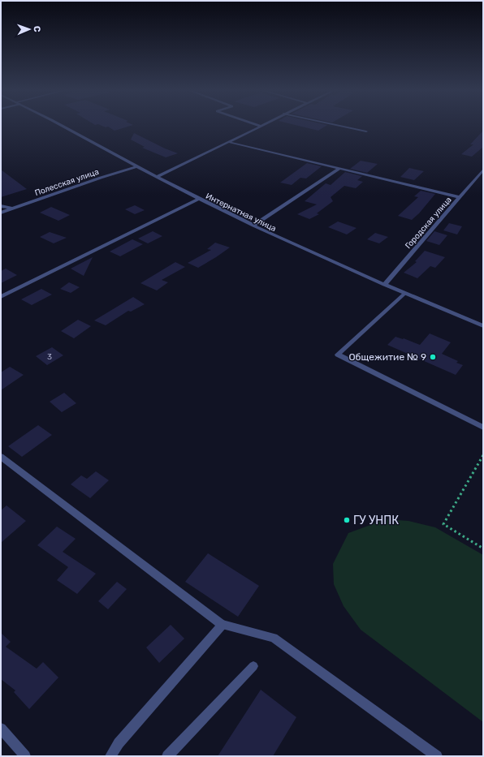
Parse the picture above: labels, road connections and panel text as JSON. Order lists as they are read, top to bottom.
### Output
{
  "streets": {
    "street": ["Полесская улица", "Интернатная улица", "Городская улица"]
  },
  "crossings": [
    ["Полесская улица", "Интернатная улица"],
    ["Интернатная улица", "Городская улица"]
  ],
  "places": ["Общежитие № 9", "ГУ УНПК"],
  "house_numbers": ["3"],
  "north": "right"
}
